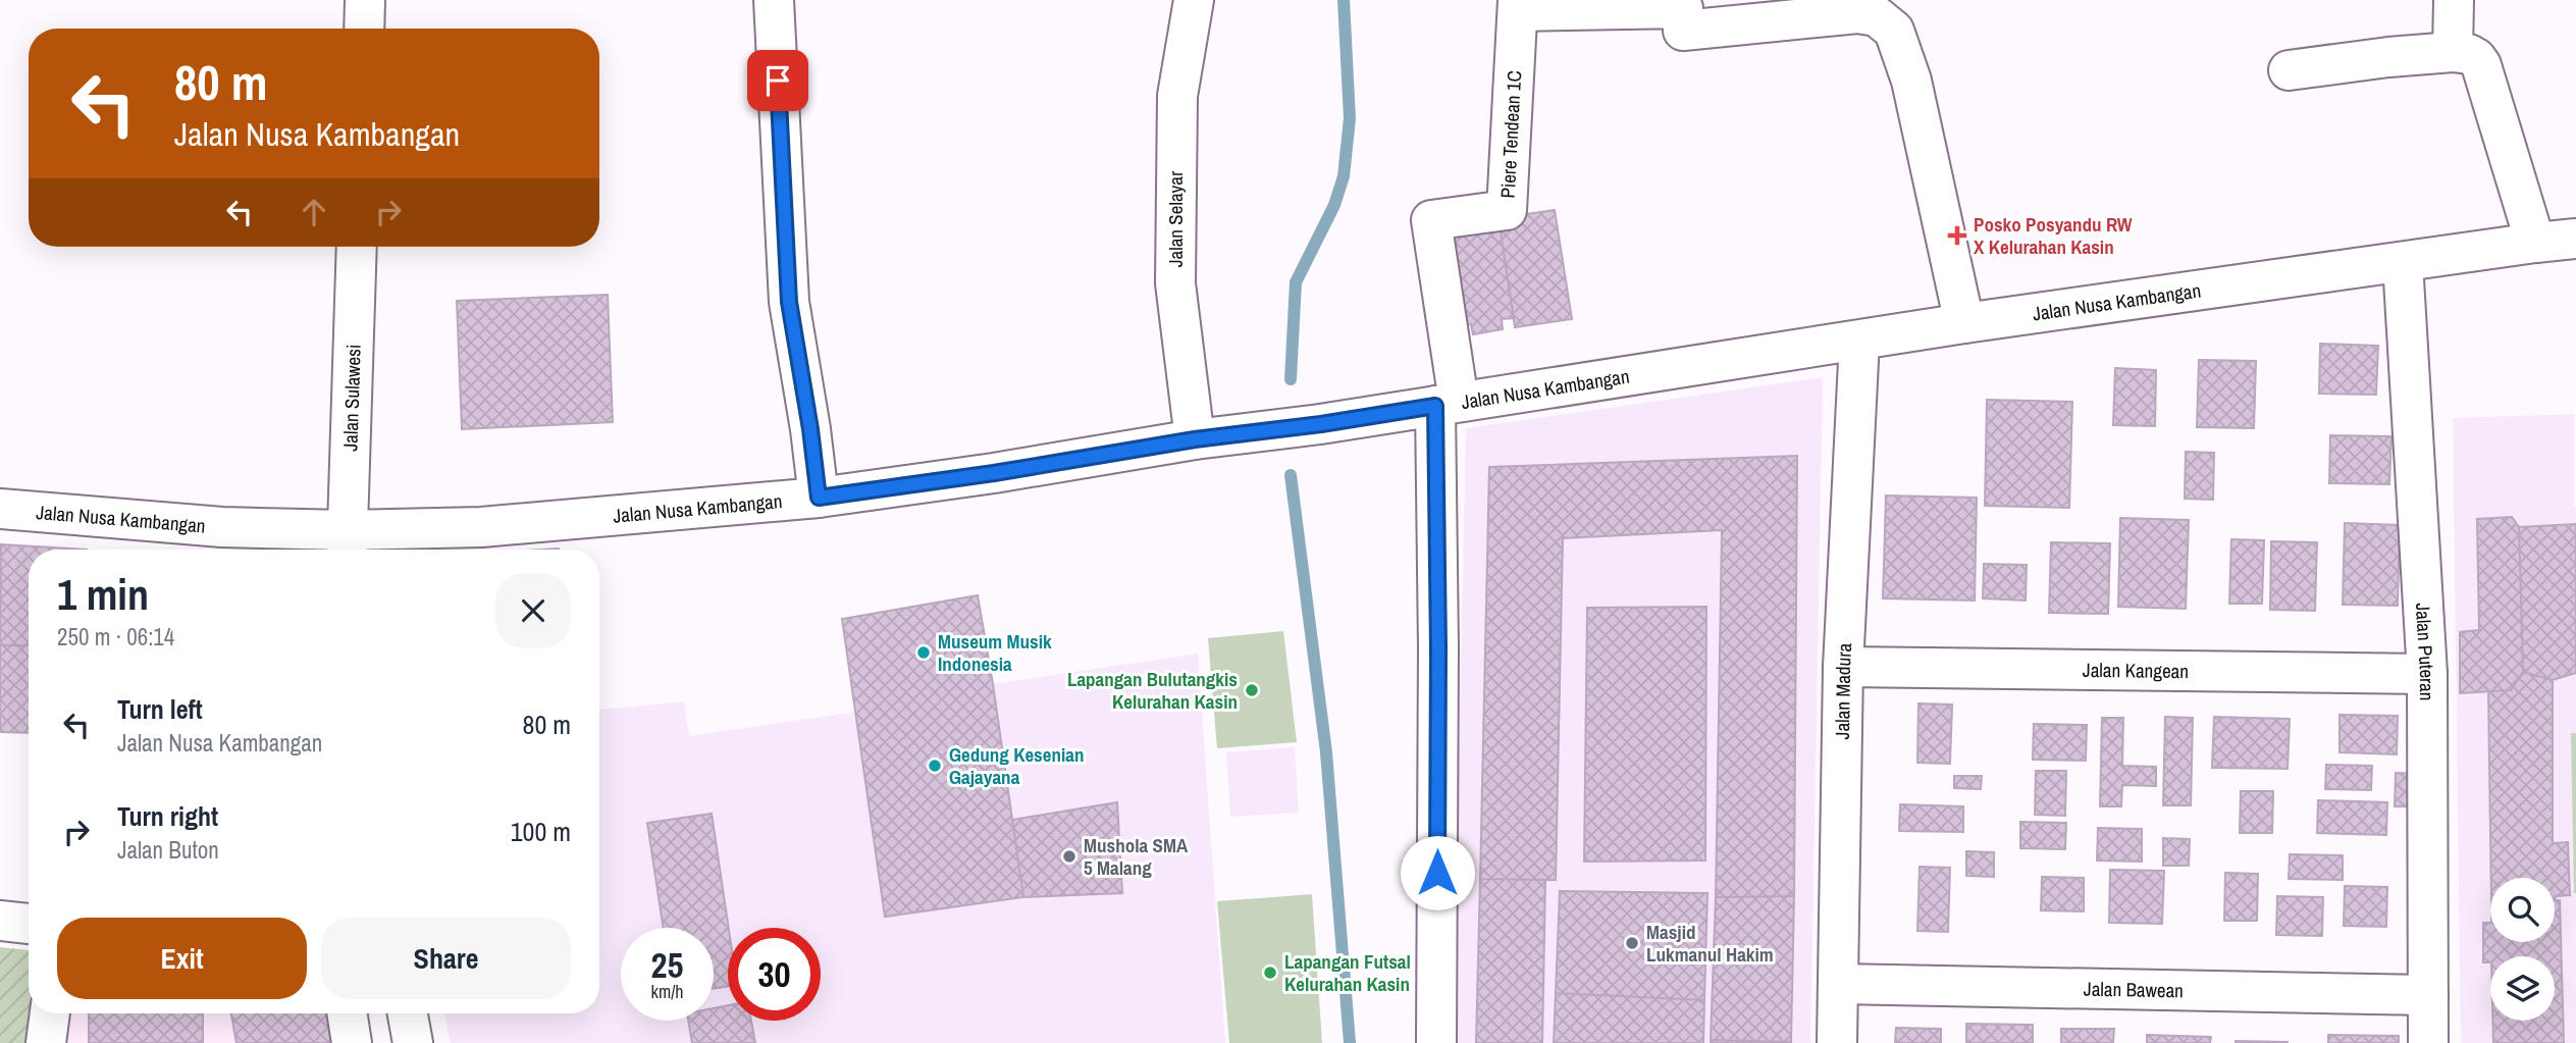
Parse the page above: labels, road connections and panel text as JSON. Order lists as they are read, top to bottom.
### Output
{
  "streets": {
    "street": [
      "Piere Tendean 1C",
      "Jalan Selayar",
      "Jalan Nusa Kambangan",
      "Jalan Sulawesi",
      "Jalan Puteran",
      "Jalan Kangean",
      "Jalan Madura",
      "Jalan Bawean"
    ]
  },
  "crossings": [
    ["Piere Tendean 1C", "Jalan Nusa Kambangan"],
    ["Jalan Selayar", "Jalan Nusa Kambangan"],
    ["Jalan Nusa Kambangan", "Jalan Sulawesi"],
    ["Jalan Nusa Kambangan", "Jalan Puteran"],
    ["Jalan Nusa Kambangan", "Jalan Madura"],
    ["Jalan Puteran", "Jalan Kangean"],
    ["Jalan Puteran", "Jalan Bawean"],
    ["Jalan Kangean", "Jalan Madura"],
    ["Jalan Madura", "Jalan Bawean"]
  ],
  "places": {
    "health": ["Posko Posyandu RW X Kelurahan Kasin"],
    "other": [
      "Museum Musik Indonesia",
      "Lapangan Bulutangkis Kelurahan Kasin",
      "Gedung Kesenian Gajayana",
      "Mushola SMA 5 Malang",
      "Masjid Lukmanul Hakim",
      "Lapangan Futsal Kelurahan Kasin"
    ]
  },
  "page": {
    "turn": ["80 m", "Jalan Nusa Kambangan"],
    "heading": ["1 min", "250 m · 06:14"],
    "list": [
      {
        "name": "Turn left",
        "note": "Jalan Nusa Kambangan",
        "value": "80 m"
      },
      {
        "name": "Turn right",
        "note": "Jalan Buton",
        "value": "100 m"
      }
    ],
    "buttons": ["Exit", "Share"],
    "speed": "25 km/h",
    "limit": "30"
  }
}
